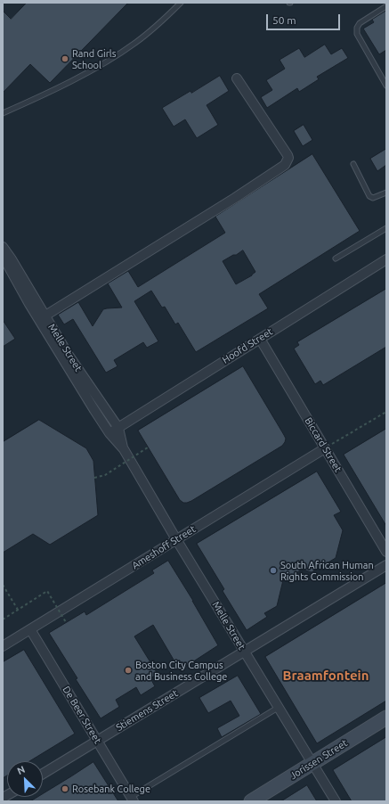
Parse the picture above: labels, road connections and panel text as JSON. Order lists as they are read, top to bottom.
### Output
{
  "streets": {
    "main road": ["Jorissen Street"],
    "street": [
      "Hoofd Street",
      "Melle Street",
      "Biccard Street",
      "Ameshoff Street",
      "Stiemens Street",
      "De Beer Street"
    ]
  },
  "crossings": [
    ["Hoofd Street", "Melle Street"],
    ["Hoofd Street", "Biccard Street"],
    ["Melle Street", "Ameshoff Street"],
    ["Melle Street", "Stiemens Street"],
    ["Melle Street", "Jorissen Street"],
    ["Biccard Street", "Ameshoff Street"],
    ["Ameshoff Street", "De Beer Street"],
    ["Stiemens Street", "De Beer Street"]
  ],
  "districts": ["Braamfontein"],
  "places": [
    "Rand Girls School",
    "South African Human Rights Commission",
    "Boston City Campus and Business College",
    "Rosebank College"
  ],
  "scale_bar": "50 m",
  "north": "top left"
}
